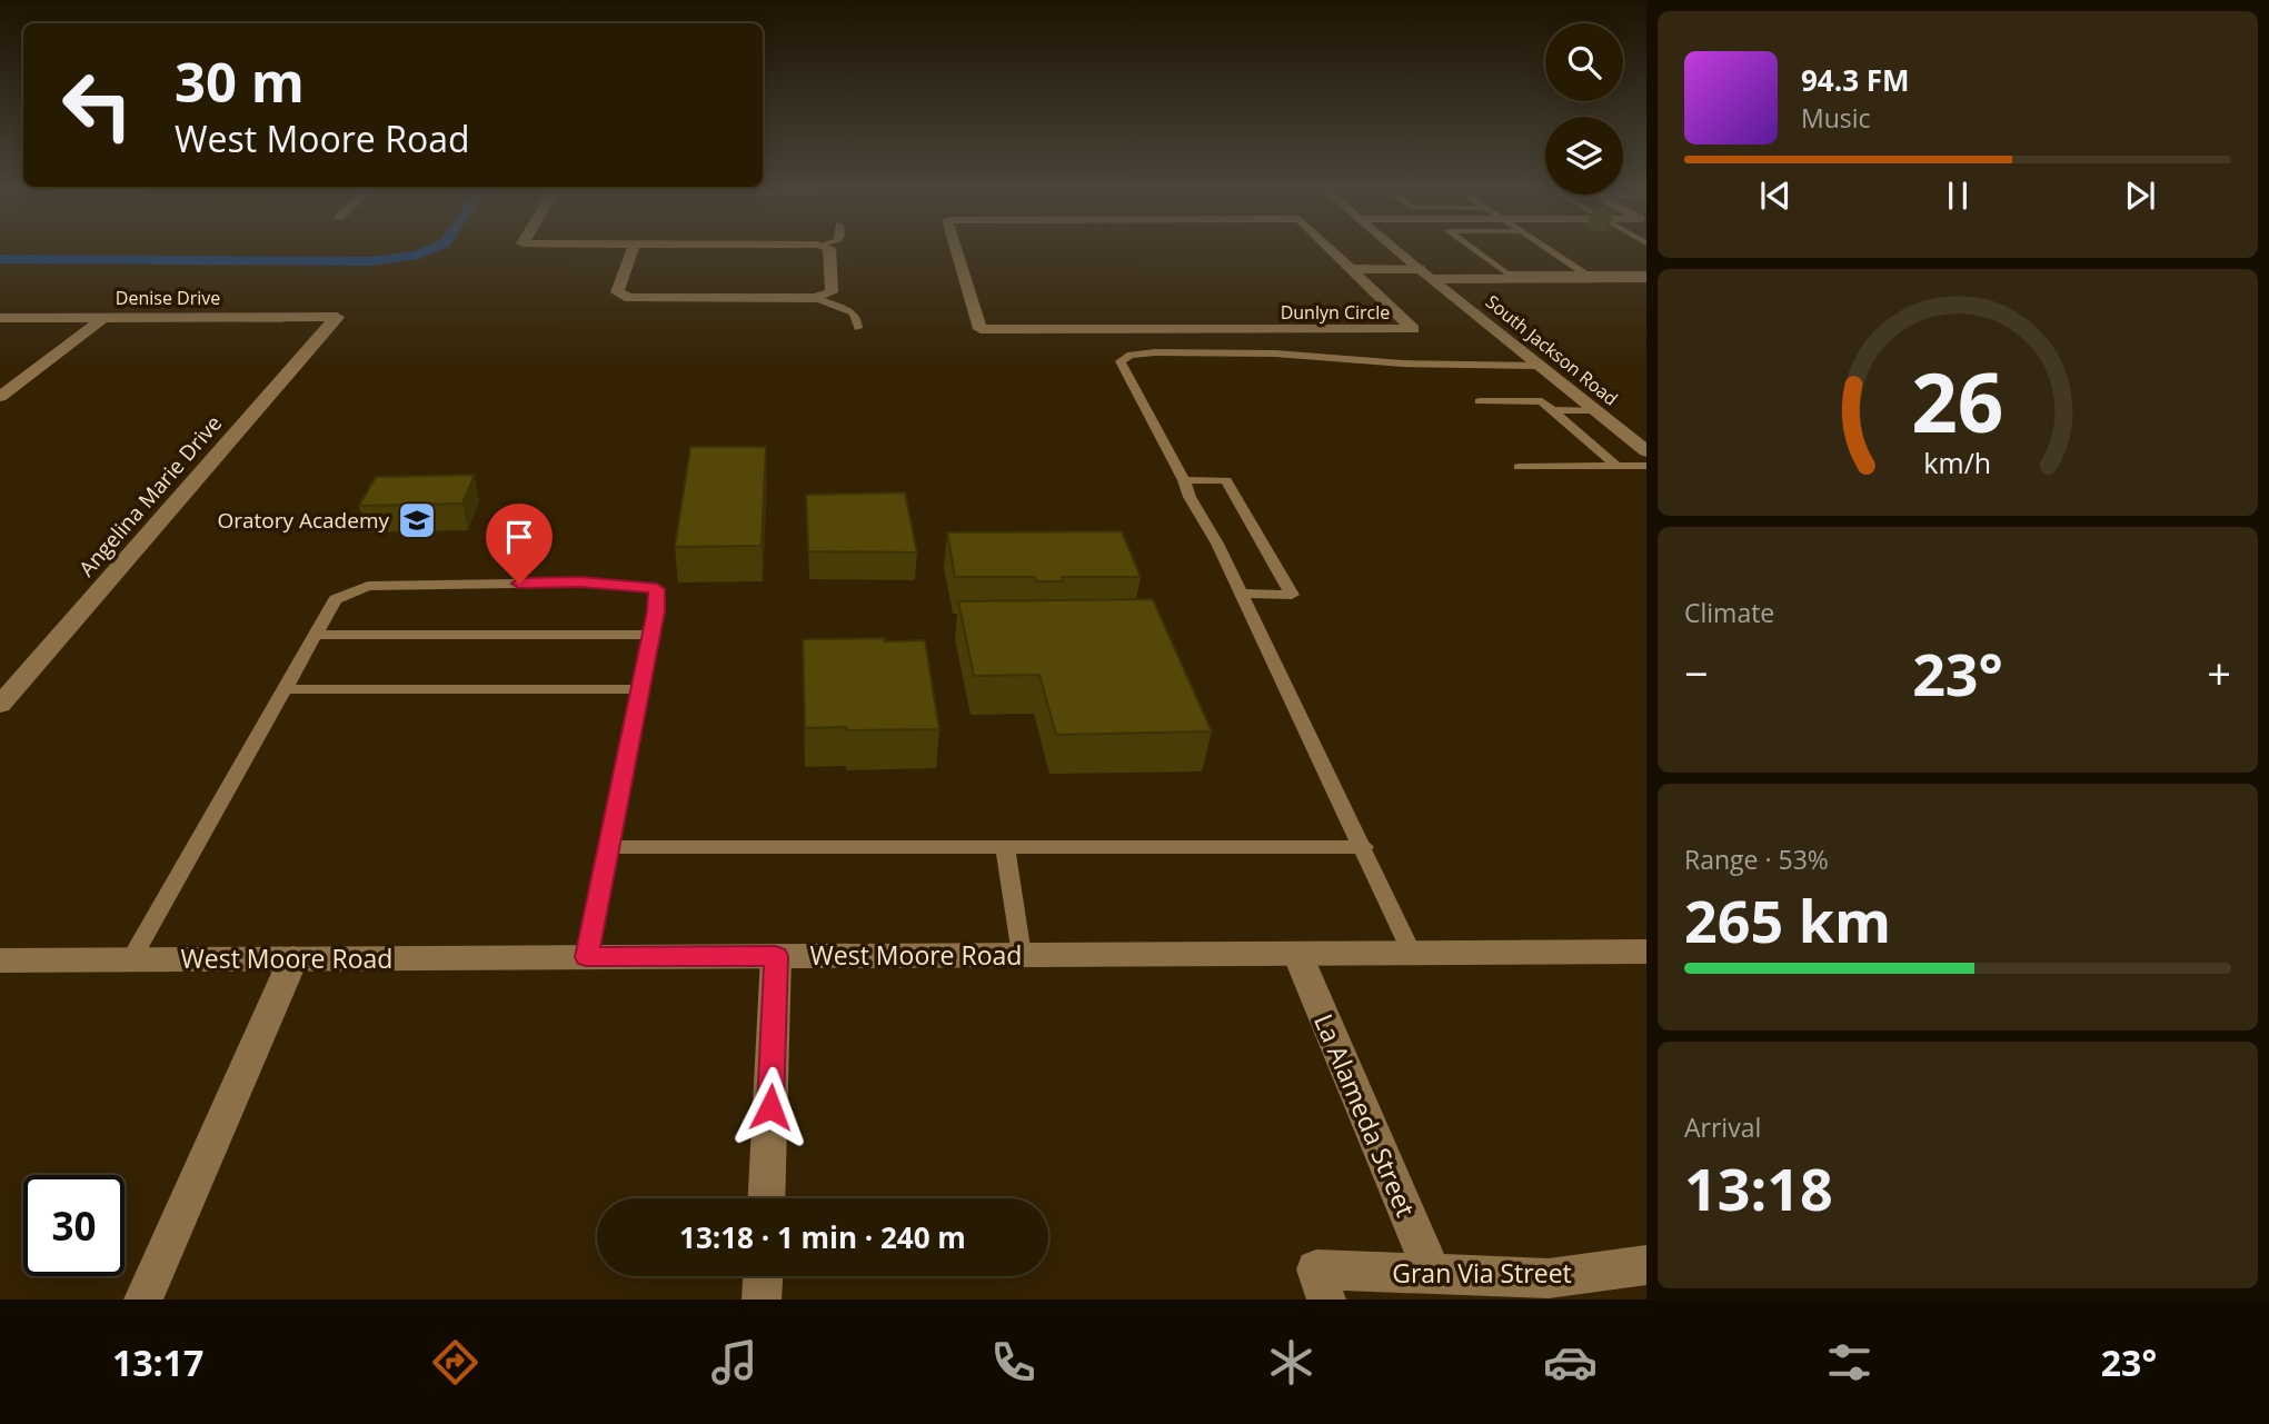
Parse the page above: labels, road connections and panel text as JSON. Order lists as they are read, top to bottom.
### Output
{
  "streets": {
    "street": [
      "Denise Drive",
      "Dunlyn Circle",
      "South Jackson Road",
      "Angelina Marie Drive",
      "West Moore Road",
      "La Alameda Street",
      "Gran Via Street"
    ]
  },
  "crossings": [
    ["Denise Drive", "Angelina Marie Drive"],
    ["West Moore Road", "La Alameda Street"],
    ["La Alameda Street", "Gran Via Street"]
  ],
  "places": {
    "school or university": ["Oratory Academy"]
  },
  "page": {
    "turn": ["30 m", "West Moore Road"],
    "song": ["94.3 FM", "Music"],
    "tile": [
      "Climate",
      ["Range · 53%", "265 km"],
      ["Arrival", "13:18"]
    ],
    "heat": ["−", "23°", "+"],
    "limit": "30",
    "trip": "13:18 · 1 min · 240 m",
    "tabs": ["13:17", "23°"],
    "gauge": ["26", "km/h"]
  }
}
